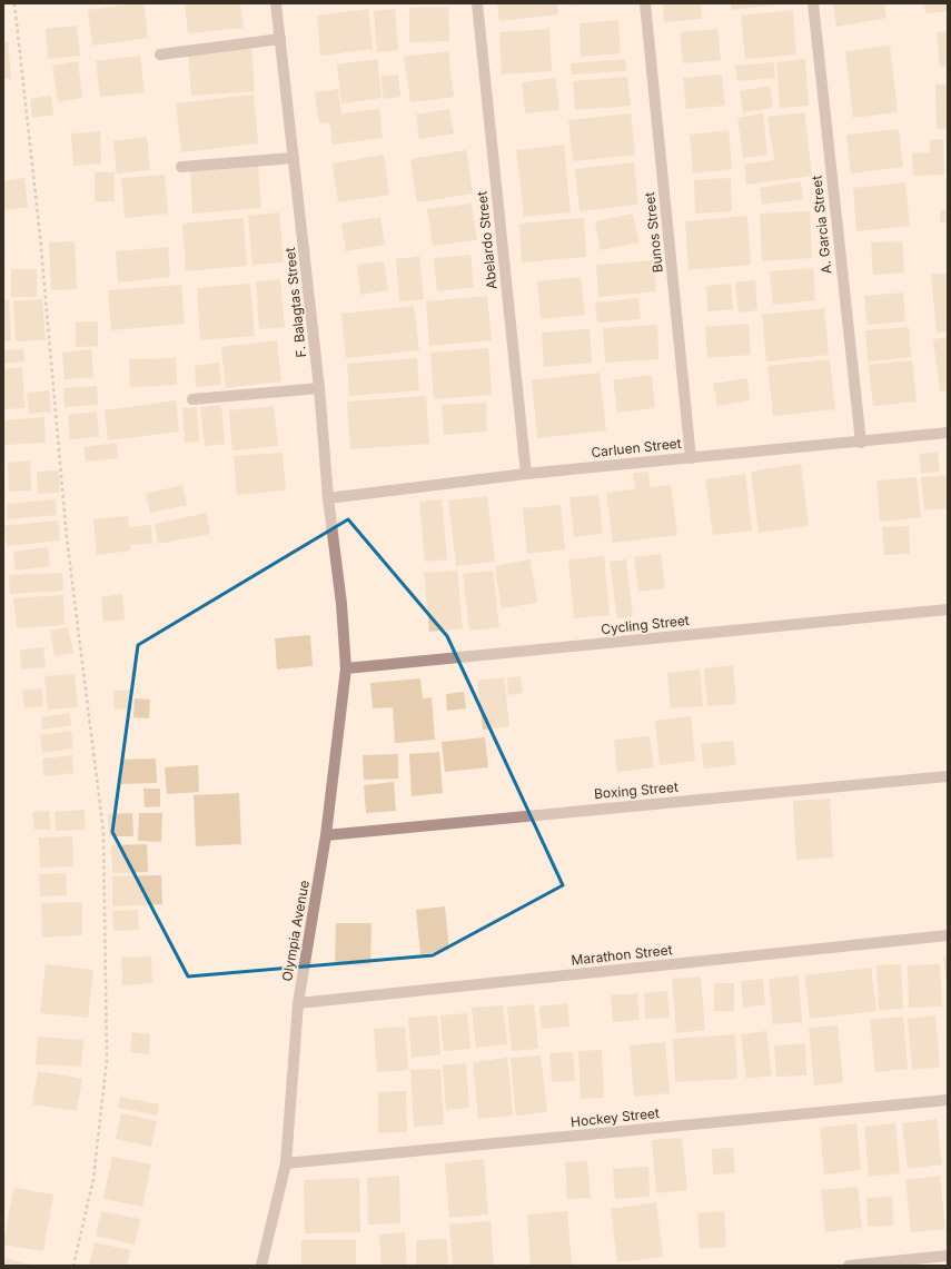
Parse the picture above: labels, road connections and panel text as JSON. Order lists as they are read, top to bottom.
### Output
{
  "streets": {
    "street": [
      "A. Garcia Street",
      "Bunos Street",
      "Abelardo Street",
      "F. Balagtas Street",
      "Carluen Street",
      "Cycling Street",
      "Boxing Street",
      "Olympia Avenue",
      "Marathon Street",
      "Hockey Street"
    ]
  },
  "crossings": [
    ["A. Garcia Street", "Carluen Street"],
    ["Bunos Street", "Carluen Street"],
    ["Abelardo Street", "Carluen Street"],
    ["F. Balagtas Street", "Carluen Street"],
    ["F. Balagtas Street", "Olympia Avenue"],
    ["Cycling Street", "Olympia Avenue"],
    ["Boxing Street", "Olympia Avenue"],
    ["Olympia Avenue", "Marathon Street"],
    ["Olympia Avenue", "Hockey Street"]
  ]
}
